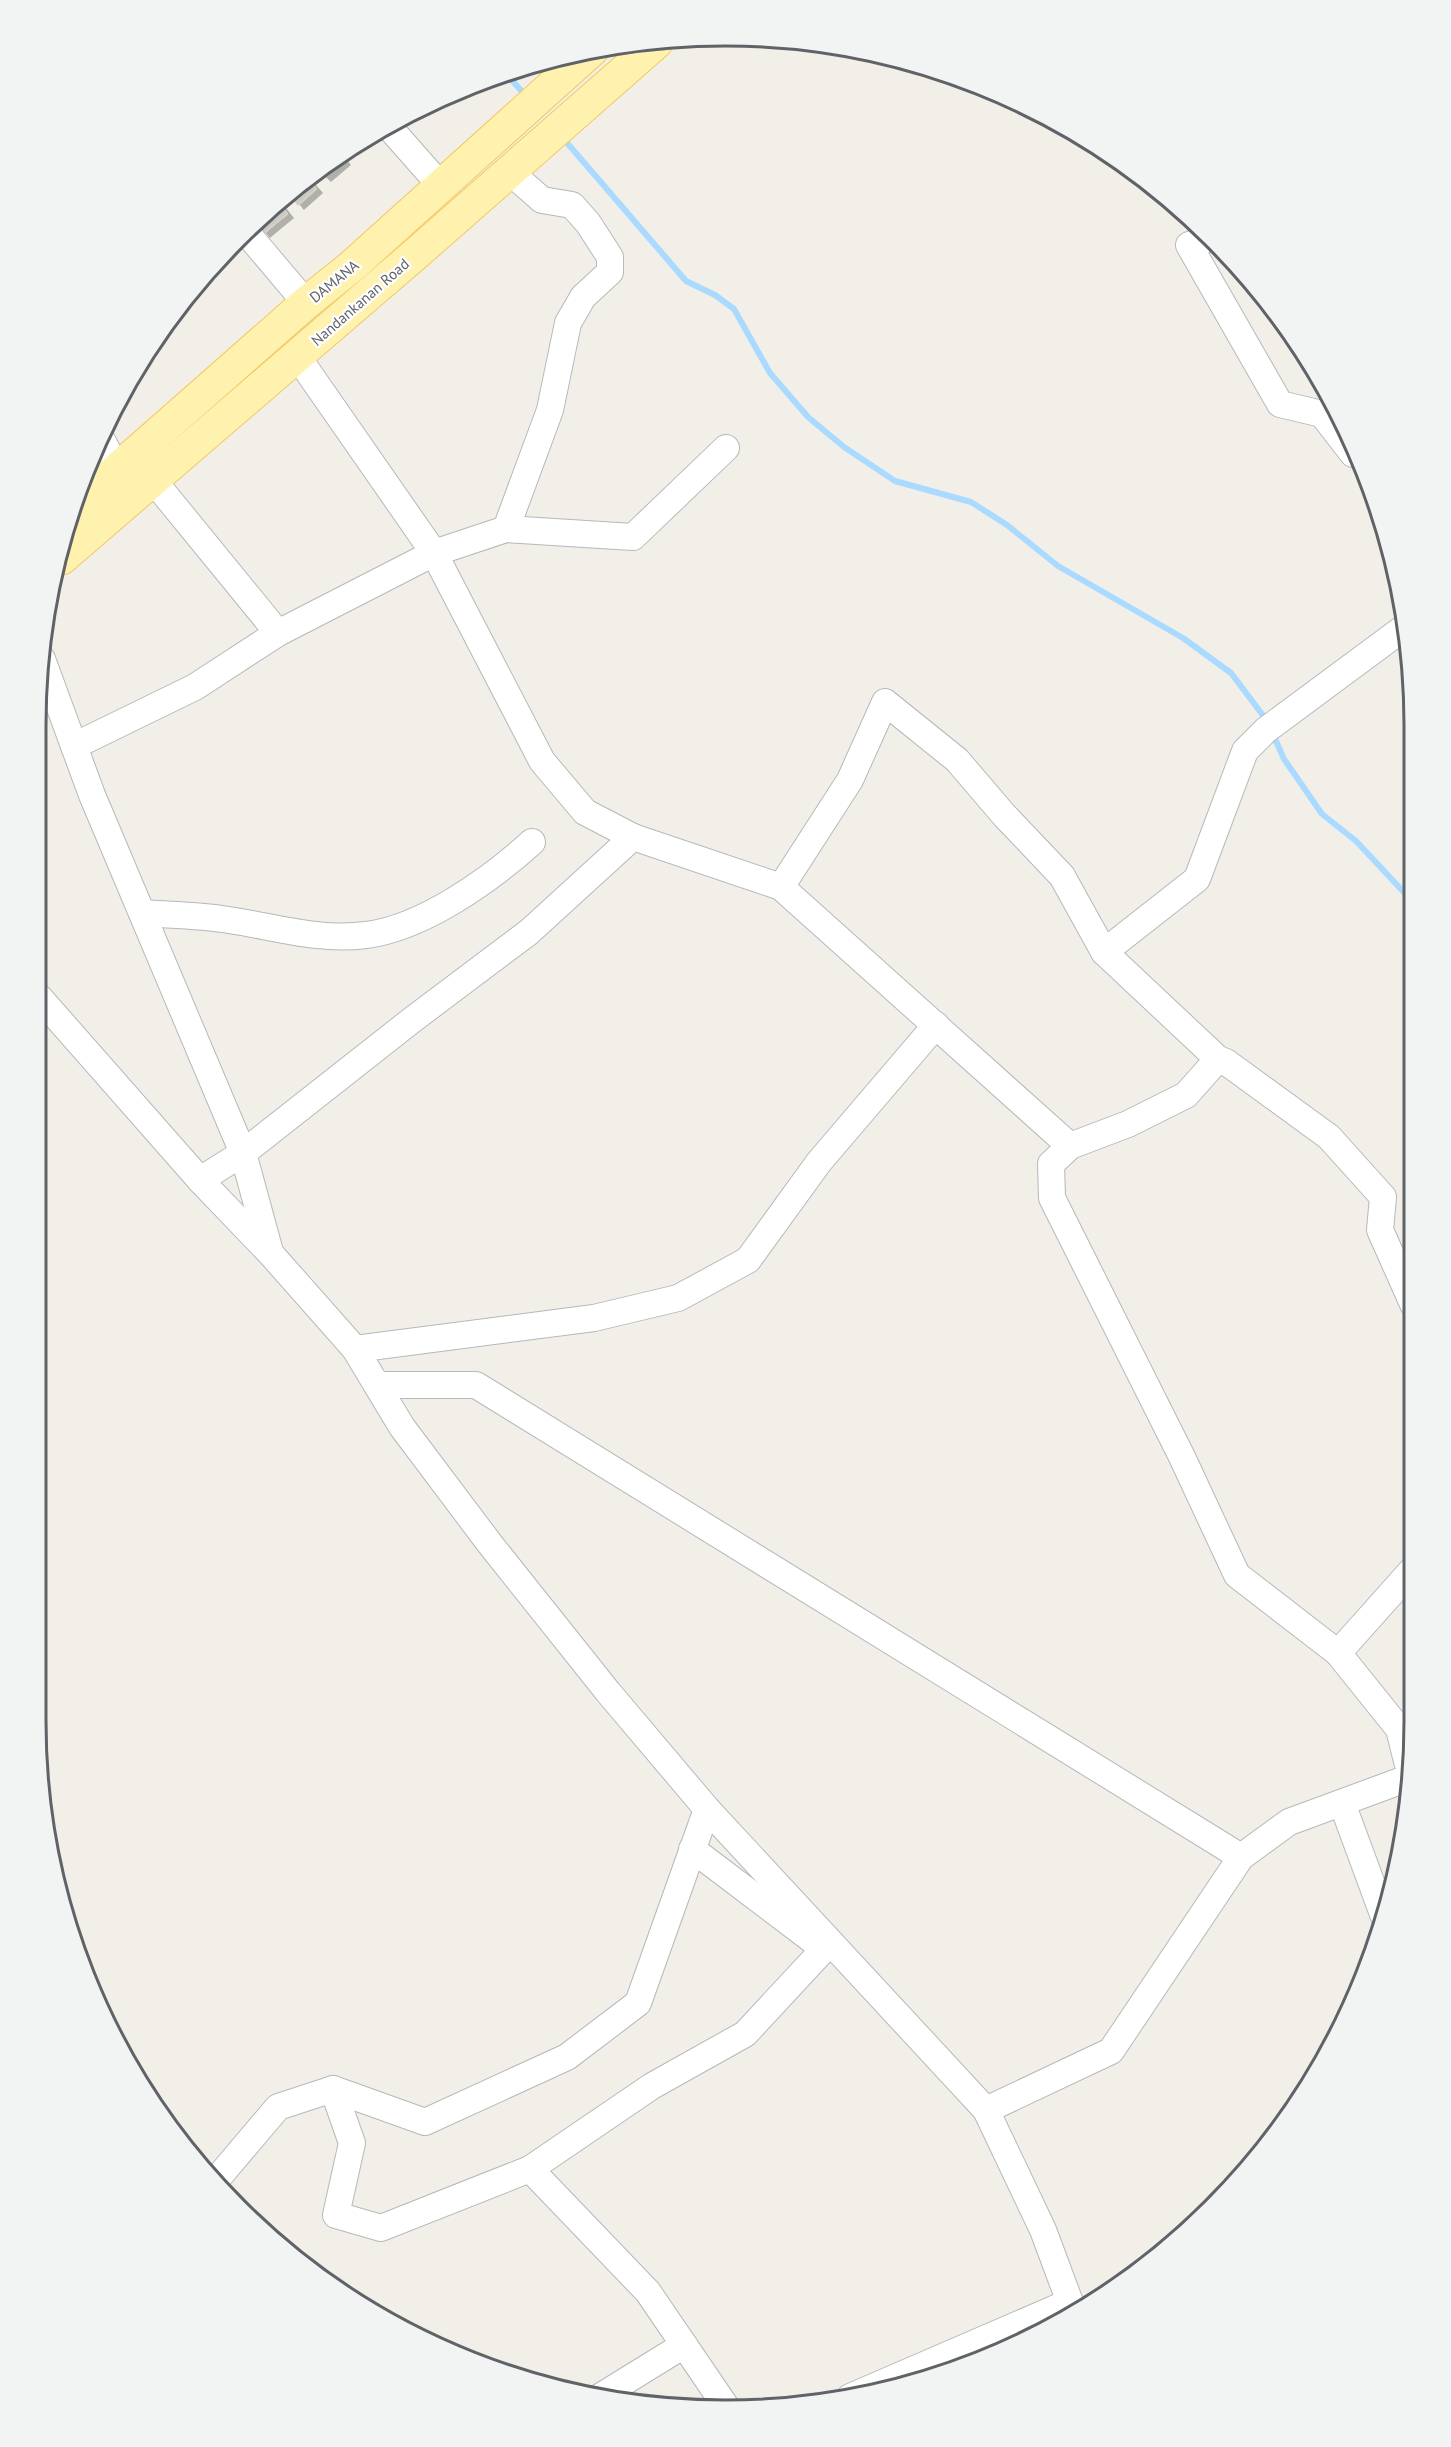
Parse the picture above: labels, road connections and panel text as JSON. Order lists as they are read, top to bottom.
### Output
{
  "streets": {
    "main road": ["DAMANA", "Nandankanan Road"]
  }
}
